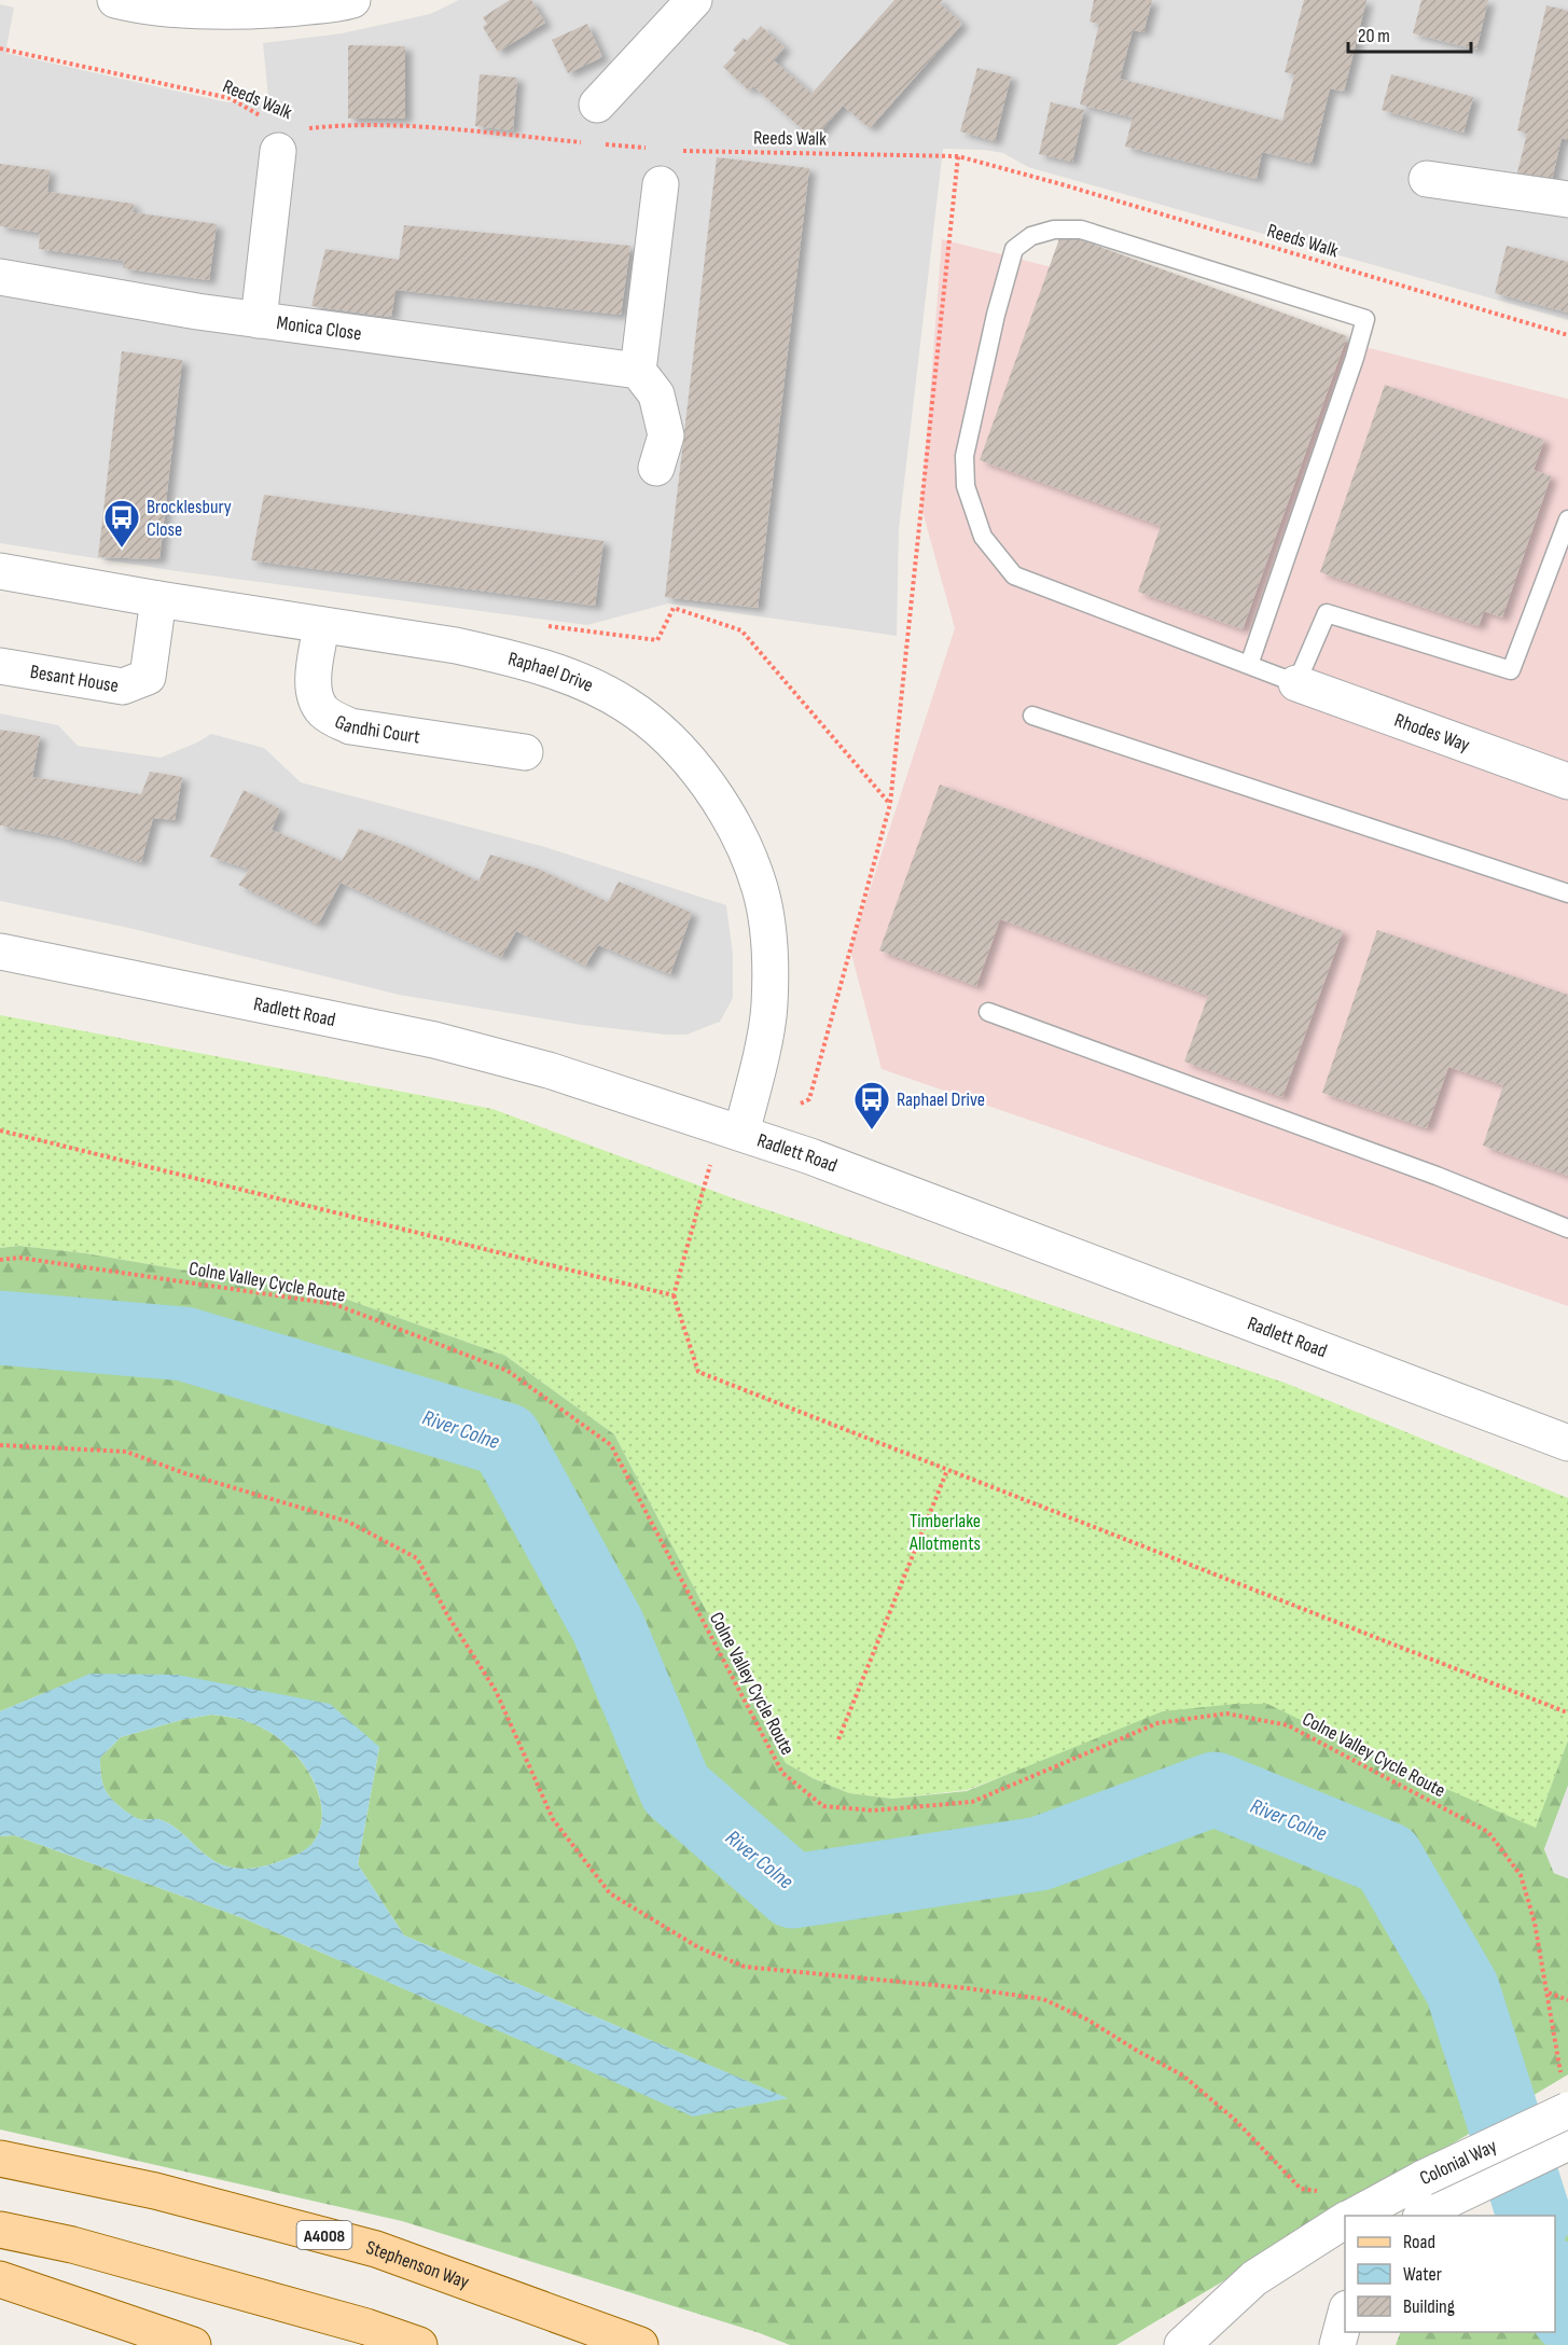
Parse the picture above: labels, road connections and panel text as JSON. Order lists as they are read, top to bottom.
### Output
{
  "streets": {
    "main road": ["A4008", "Stephenson Way"],
    "street": [
      "Monica Close",
      "Raphael Drive",
      "Besant House",
      "Gandhi Court",
      "Rhodes Way",
      "Radlett Road",
      "Colonial Way"
    ],
    "path": ["Reeds Walk", "Colne Valley Cycle Route"]
  },
  "crossings": [
    ["Raphael Drive", "Besant House"],
    ["Raphael Drive", "Gandhi Court"],
    ["Raphael Drive", "Radlett Road"]
  ],
  "water": ["River Colne"],
  "parks": ["Timberlake Allotments"],
  "places": {
    "bus stop": ["Brocklesbury Close", "Raphael Drive"]
  },
  "legend": ["Road", "Water", "Building"],
  "scale_bar": "20 m"
}
